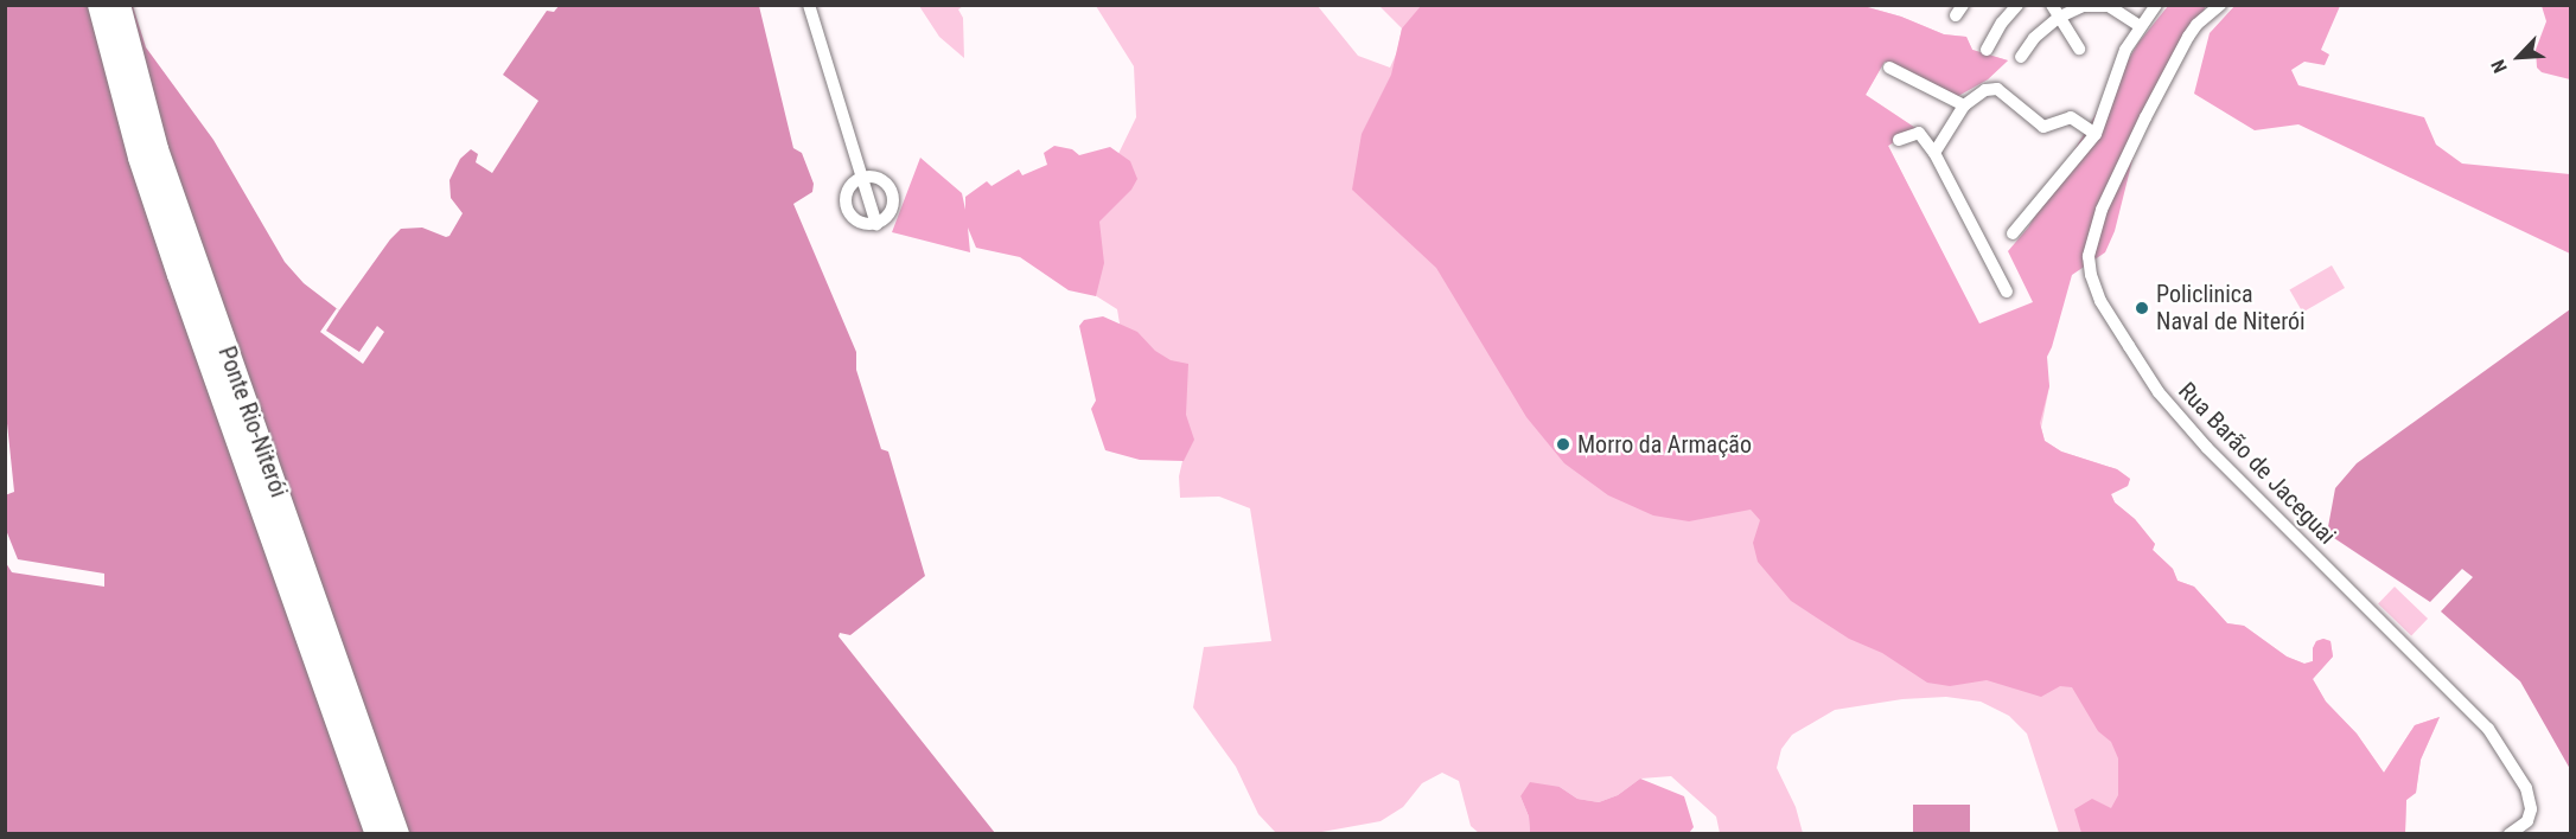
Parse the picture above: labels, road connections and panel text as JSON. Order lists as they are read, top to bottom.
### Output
{
  "streets": {
    "highway": ["Ponte Rio-Niterói"],
    "street": ["Rua Barão de Jaceguai"]
  },
  "places": ["Policlinica Naval de Niterói", "Morro da Armação"],
  "north": "bottom left"
}
